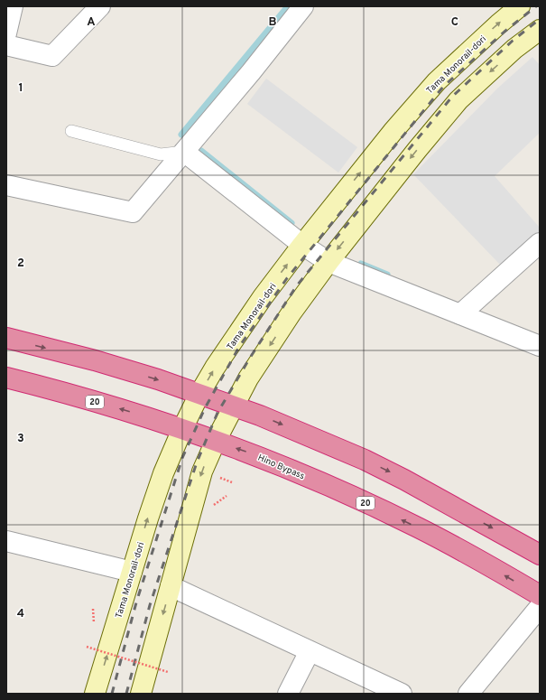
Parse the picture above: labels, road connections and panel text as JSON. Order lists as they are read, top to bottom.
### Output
{
  "streets": {
    "highway": ["20", "Hino Bypass"],
    "main road": ["Tama Monorail-dori"]
  },
  "crossings": [
    ["Tama Monorail-dori", "Hino Bypass"]
  ],
  "grid": {
    "columns": ["A", "B", "C"],
    "rows": [
      "1",
      "2",
      "3",
      "4"
    ]
  }
}
